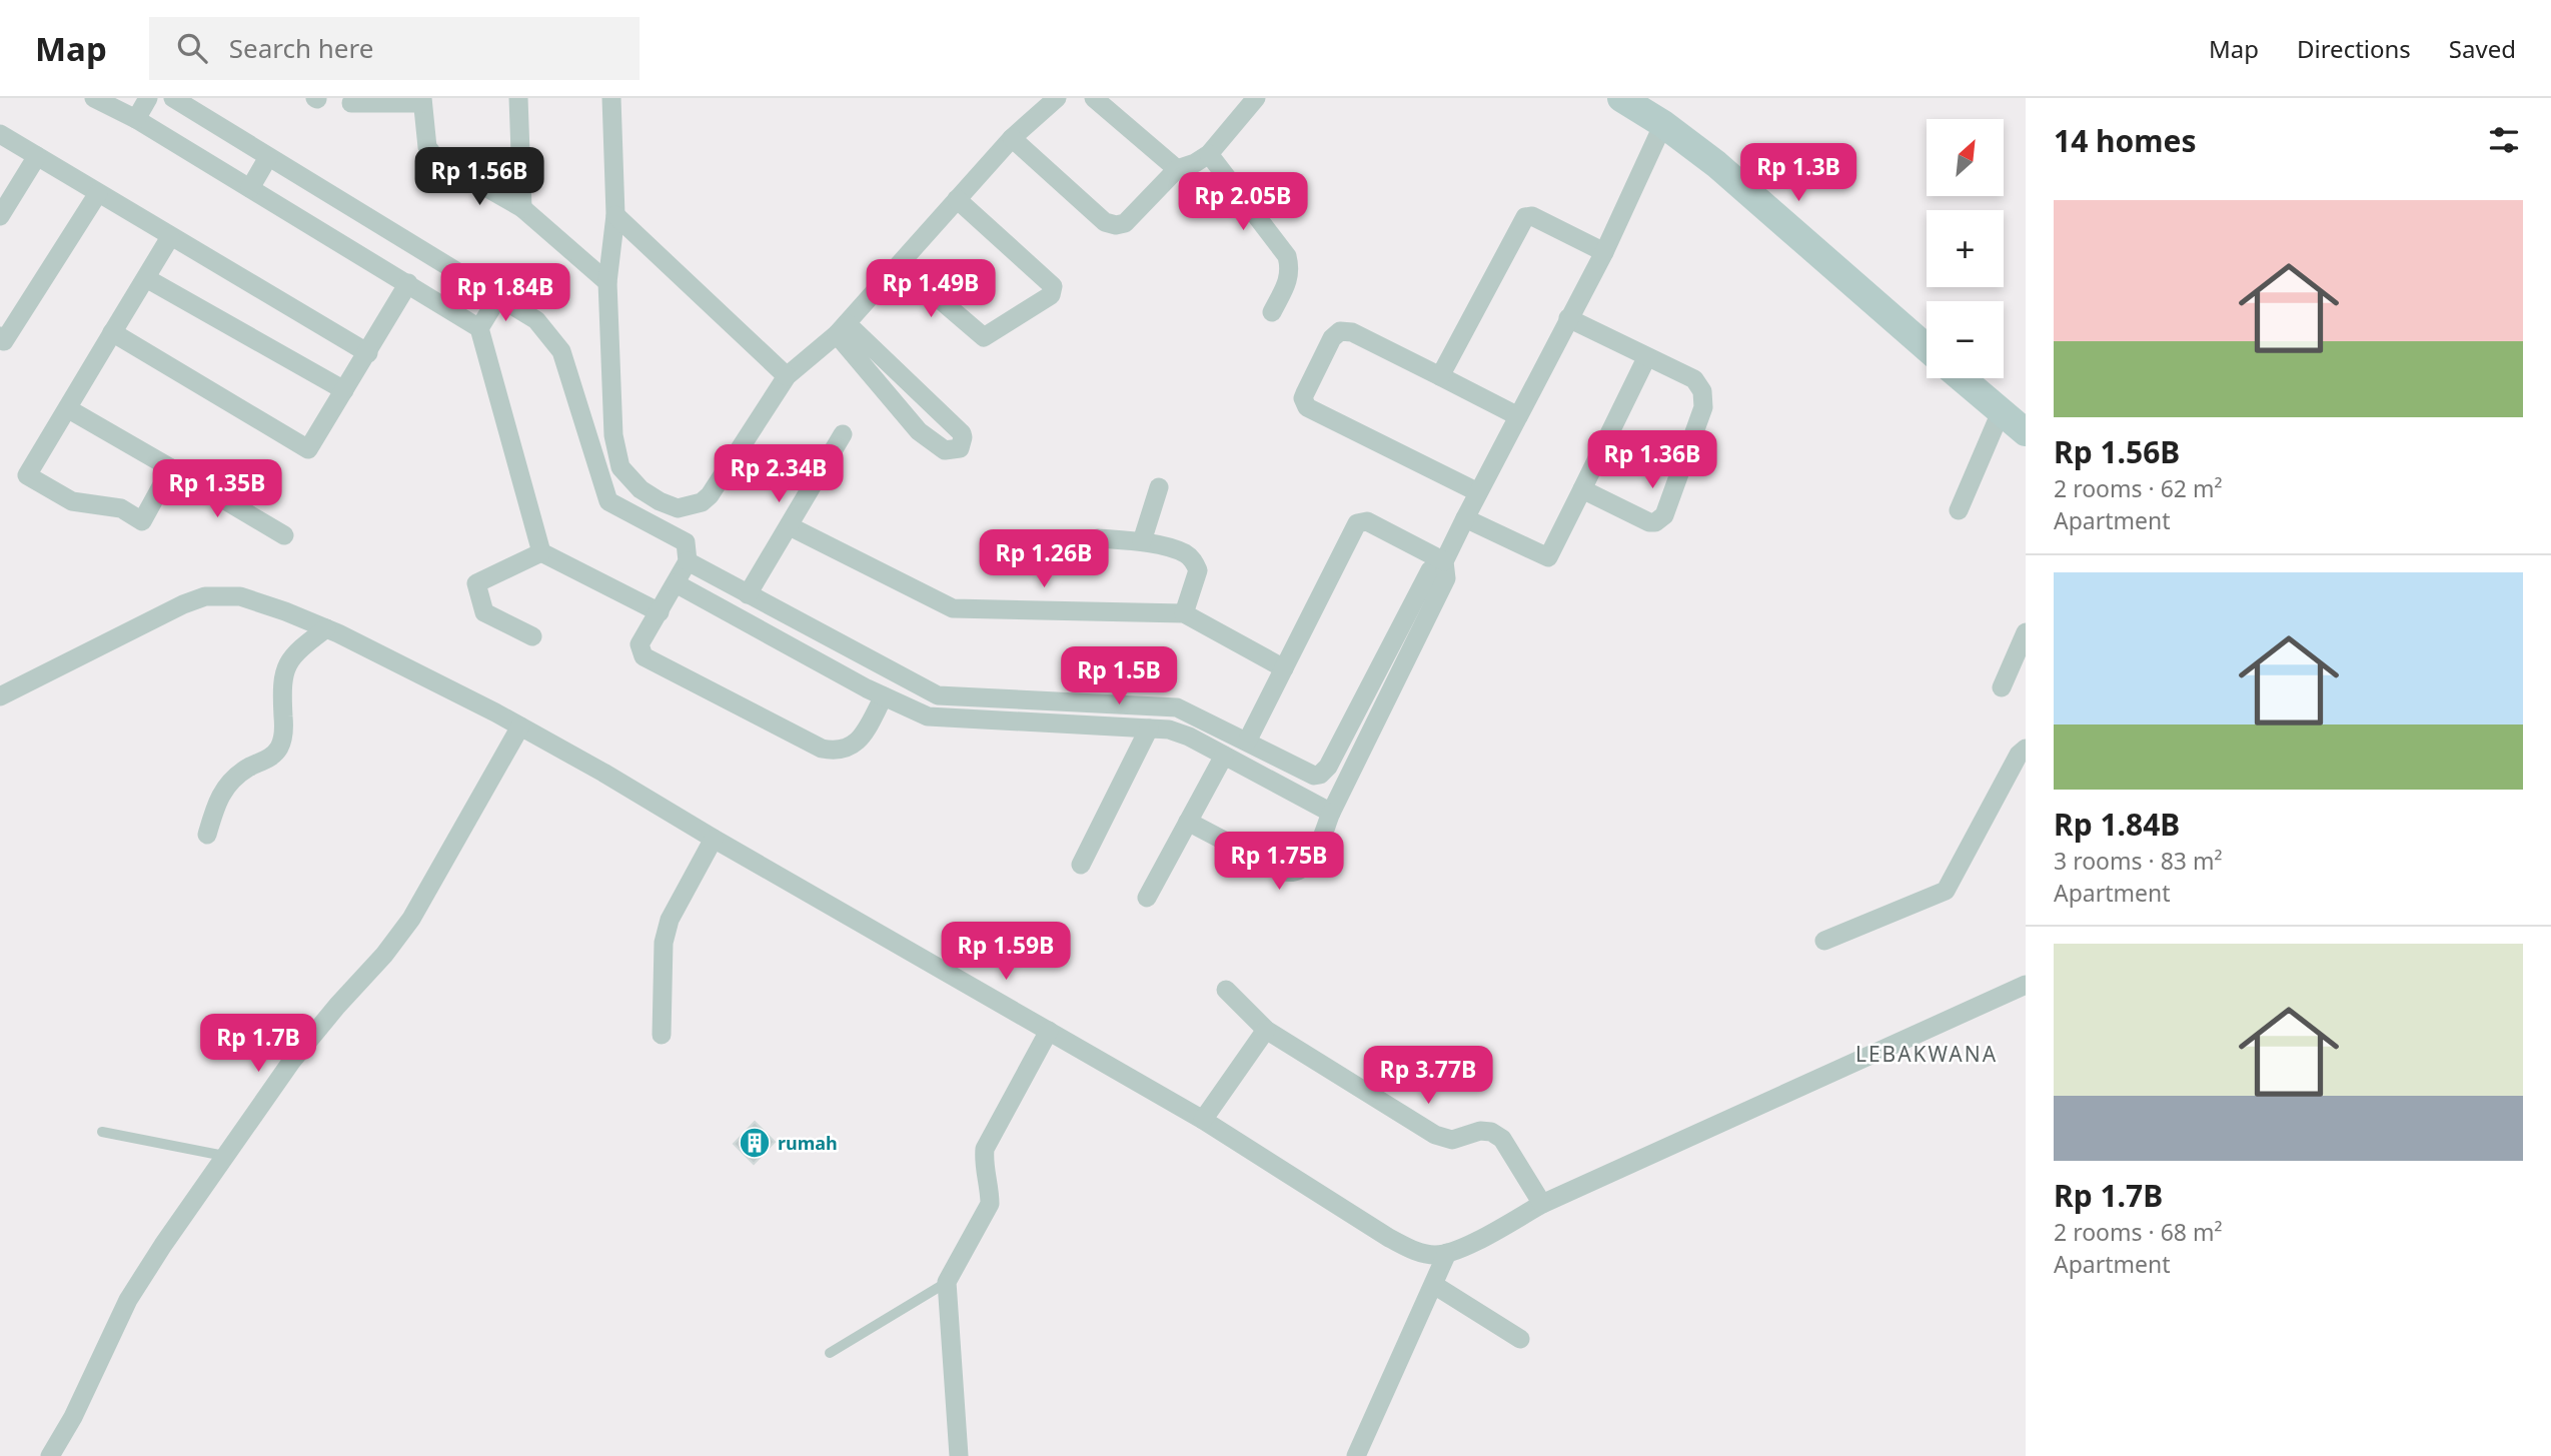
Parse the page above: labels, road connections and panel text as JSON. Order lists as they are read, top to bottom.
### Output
{
  "districts": ["LEBAKWANA"],
  "places": {
    "building": ["rumah"]
  },
  "north": "top right",
  "page": {
    "header": "Map",
    "search": "Search here",
    "nav": ["Map", "Directions", "Saved"],
    "heading": "14 homes",
    "map_buttons": ["+", "−"],
    "price": [
      "Rp 1.3B",
      "Rp 1.56B",
      "Rp 2.05B",
      "Rp 1.49B",
      "Rp 1.84B",
      "Rp 1.36B",
      "Rp 2.34B",
      "Rp 1.35B",
      "Rp 1.26B",
      "Rp 1.5B",
      "Rp 1.75B",
      "Rp 1.59B",
      "Rp 1.7B",
      "Rp 3.77B"
    ],
    "list": [
      {
        "name": "Rp 1.56B",
        "note": "2 rooms · 62 m² · Apartment"
      },
      {
        "name": "Rp 1.84B",
        "note": "3 rooms · 83 m² · Apartment"
      },
      {
        "name": "Rp 1.7B",
        "note": "2 rooms · 68 m² · Apartment"
      }
    ]
  }
}
